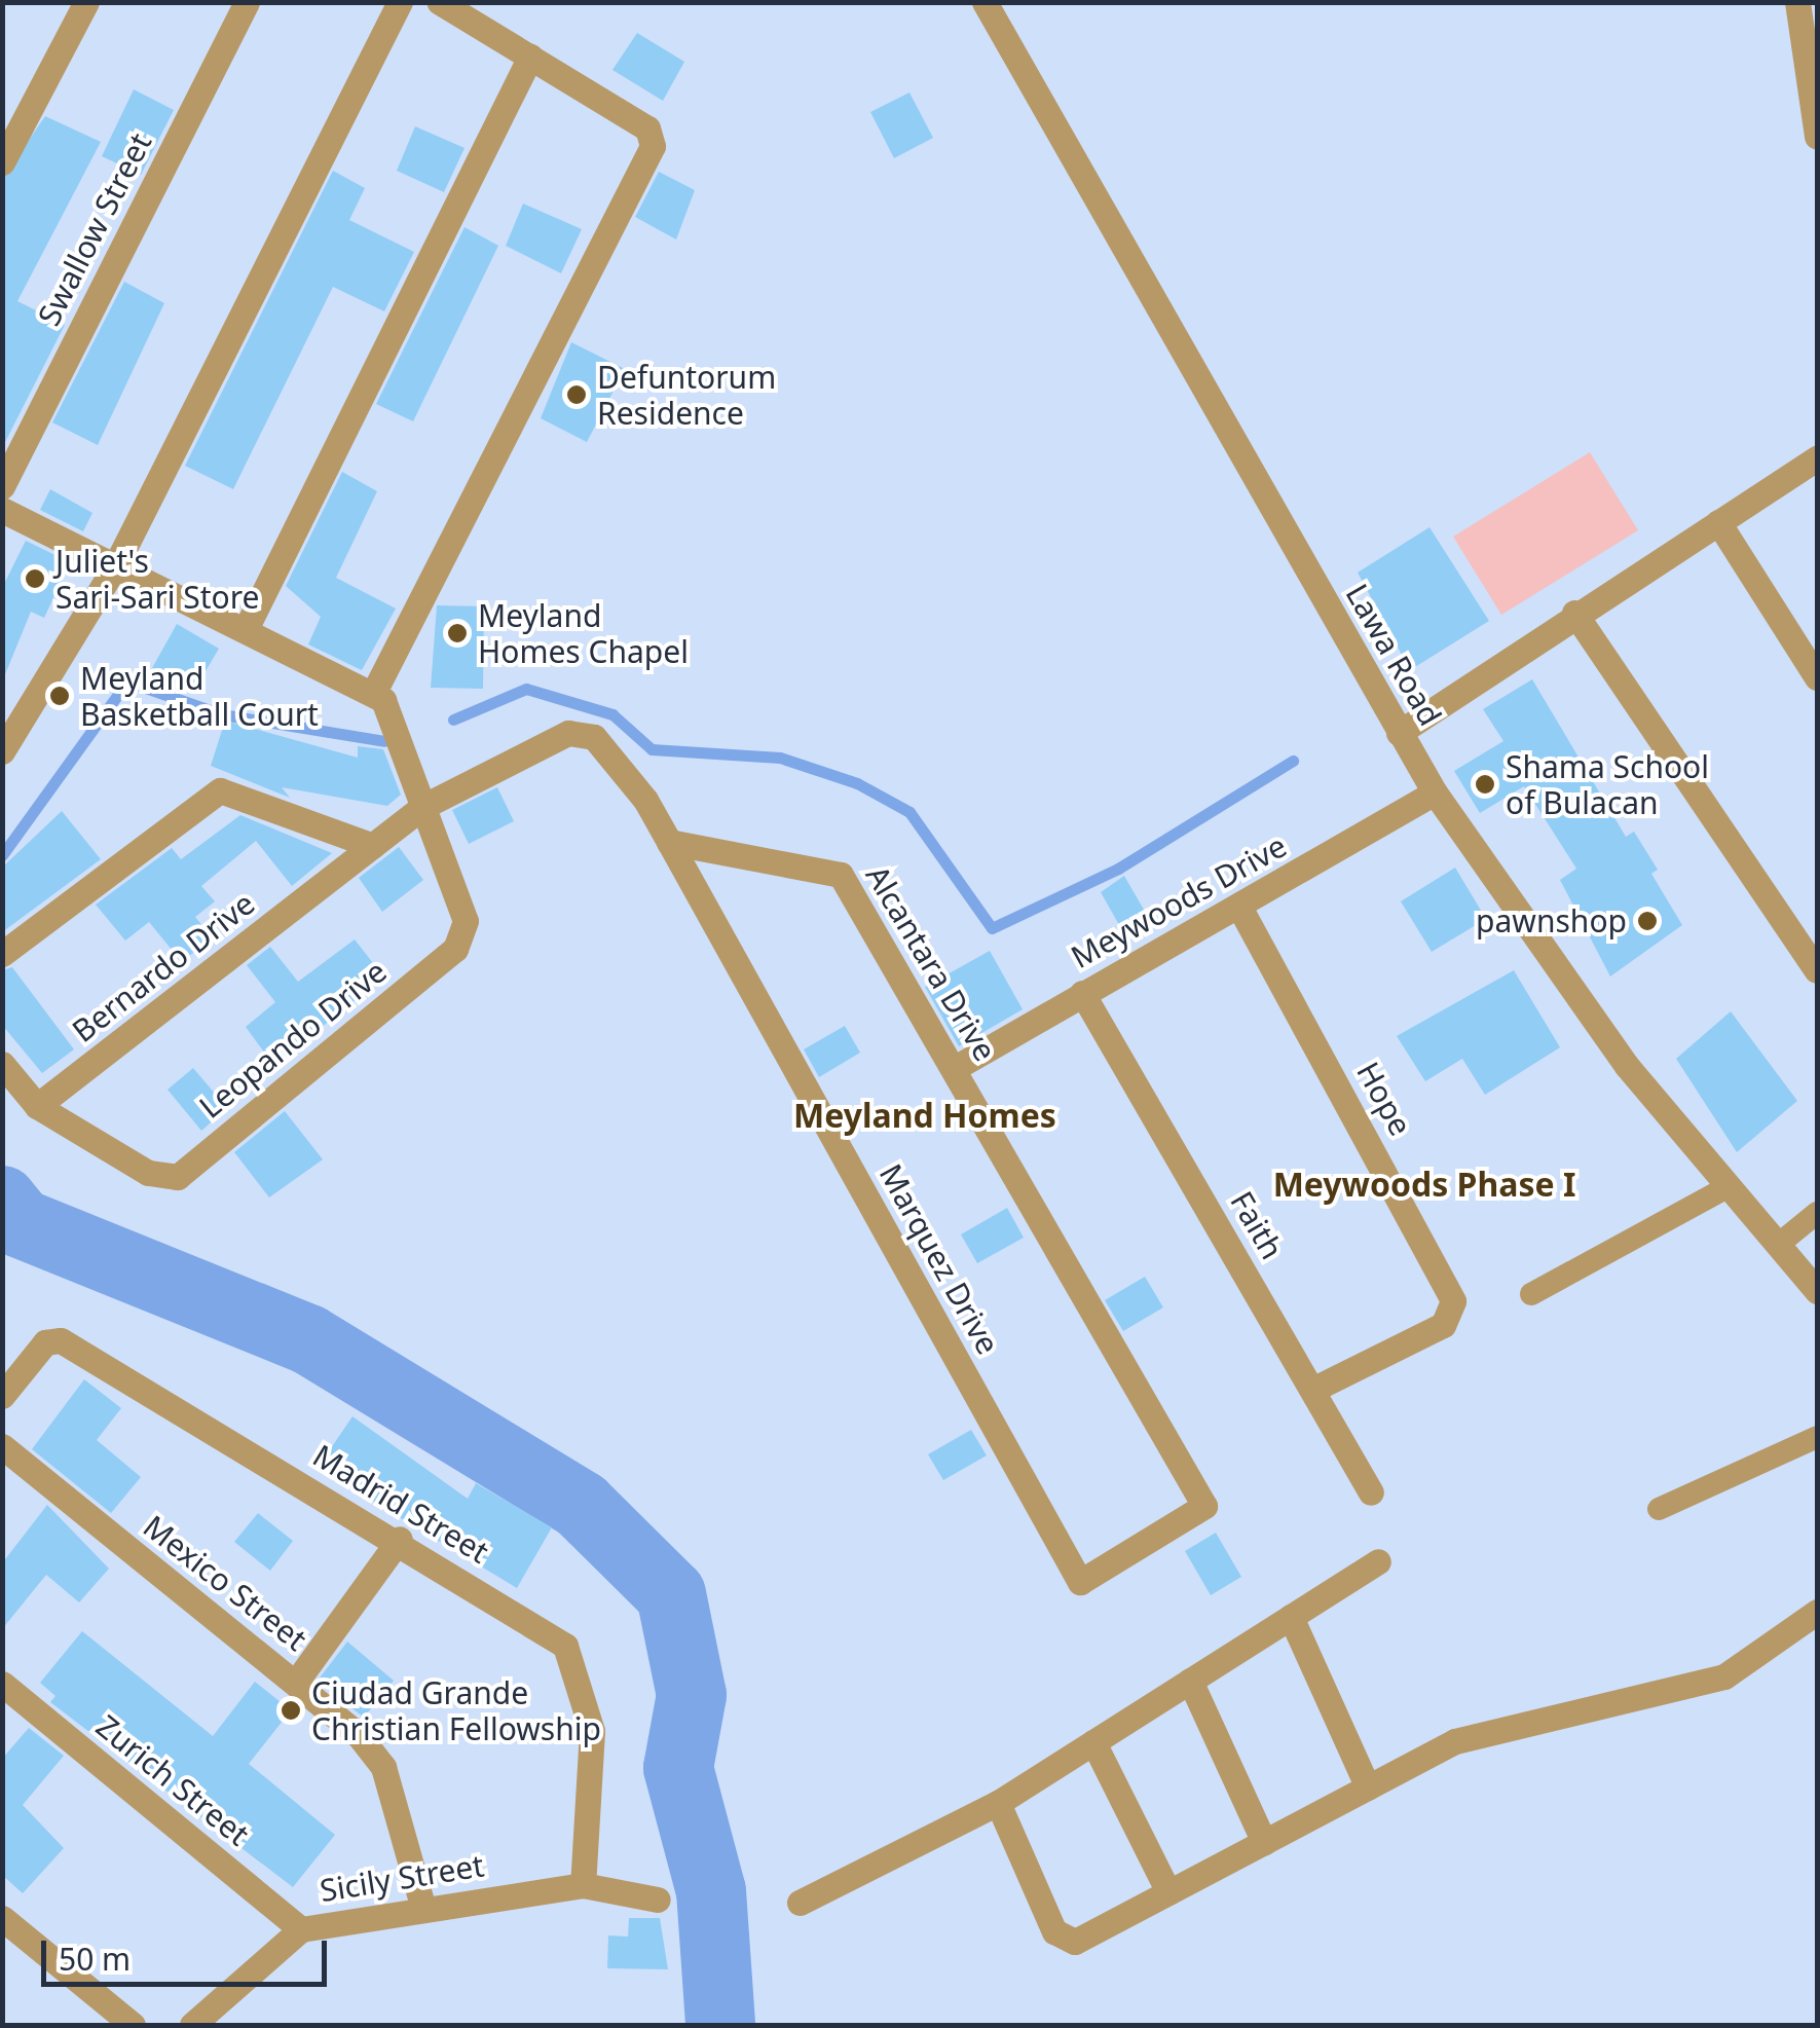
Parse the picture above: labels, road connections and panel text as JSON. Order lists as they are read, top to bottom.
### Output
{
  "streets": {
    "street": [
      "Swallow Street",
      "Lawa Road",
      "Meywoods Drive",
      "Alcantara Drive",
      "Bernardo Drive",
      "Leopando Drive",
      "Hope",
      "Faith",
      "Marquez Drive",
      "Madrid Street",
      "Mexico Street",
      "Zurich Street",
      "Sicily Street"
    ]
  },
  "crossings": [
    ["Lawa Road", "Meywoods Drive"],
    ["Meywoods Drive", "Alcantara Drive"],
    ["Meywoods Drive", "Hope"],
    ["Meywoods Drive", "Faith"],
    ["Alcantara Drive", "Bernardo Drive"],
    ["Alcantara Drive", "Marquez Drive"],
    ["Bernardo Drive", "Leopando Drive"],
    ["Bernardo Drive", "Marquez Drive"],
    ["Hope", "Faith"],
    ["Madrid Street", "Sicily Street"],
    ["Mexico Street", "Sicily Street"],
    ["Zurich Street", "Sicily Street"]
  ],
  "districts": ["Meyland Homes", "Meywoods Phase I"],
  "places": [
    "Defuntorum Residence",
    "Juliet's Sari-Sari Store",
    "Meyland Homes Chapel",
    "Meyland Basketball Court",
    "Shama School of Bulacan",
    "pawnshop",
    "Ciudad Grande Christian Fellowship"
  ],
  "scale_bar": "50 m"
}
